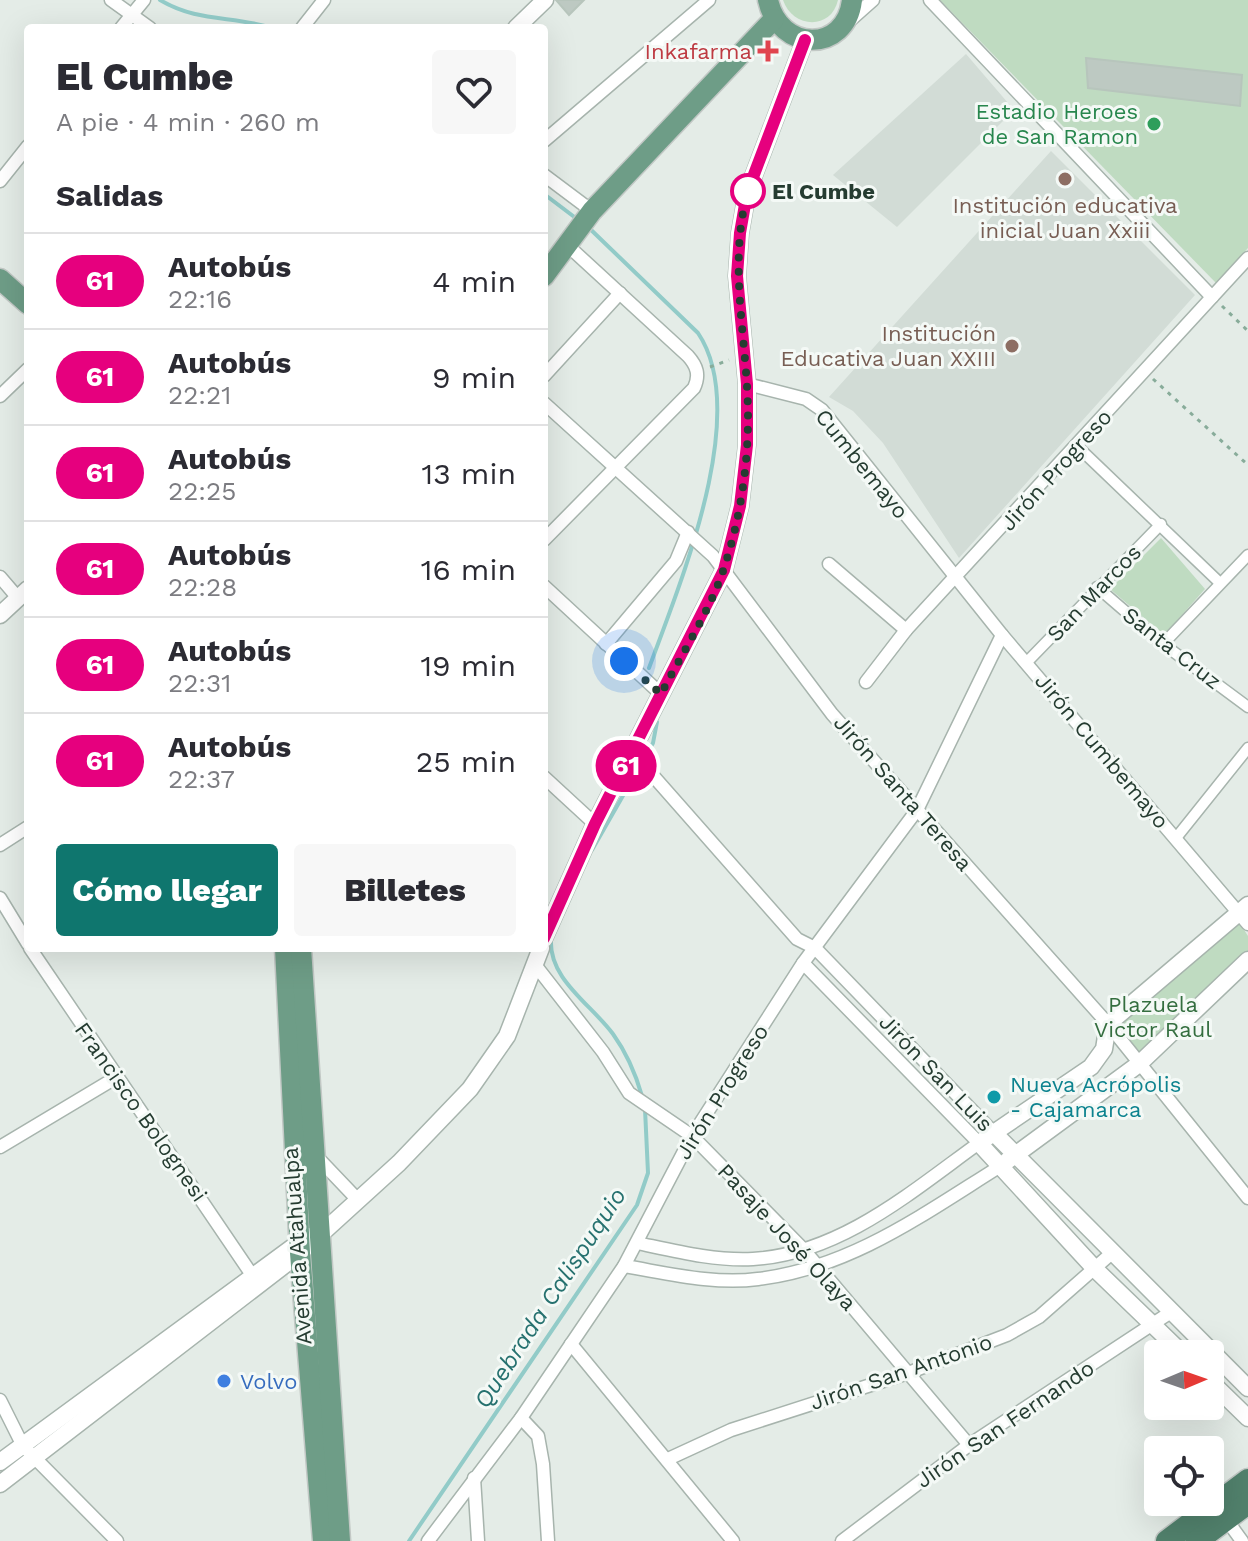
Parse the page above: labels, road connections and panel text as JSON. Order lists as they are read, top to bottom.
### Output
{
  "streets": {
    "main road": ["Avenida Atahualpa"],
    "street": [
      "Cumbemayo",
      "Jirón Progreso",
      "San Marcos",
      "Santa Cruz",
      "Jirón Cumbemayo",
      "Jirón Santa Teresa",
      "Jirón San Luis",
      "Francisco Bolognesi",
      "Pasaje José Olaya",
      "Jirón San Antonio",
      "Jirón San Fernando"
    ]
  },
  "crossings": [
    ["Cumbemayo", "Jirón Progreso"],
    ["Cumbemayo", "Jirón Cumbemayo"],
    ["Jirón Progreso", "Jirón Cumbemayo"],
    ["Jirón Progreso", "Jirón Santa Teresa"],
    ["Jirón Progreso", "Jirón San Luis"],
    ["Jirón Progreso", "Pasaje José Olaya"],
    ["San Marcos", "Santa Cruz"],
    ["San Marcos", "Jirón Cumbemayo"],
    ["Jirón San Luis", "Jirón San Antonio"],
    ["Jirón San Luis", "Jirón San Fernando"],
    ["Pasaje José Olaya", "Jirón San Antonio"],
    ["Pasaje José Olaya", "Jirón San Fernando"]
  ],
  "water": ["Quebrada Calispuquio"],
  "parks": ["Plazuela Victor Raul"],
  "places": {
    "health": ["Inkafarma"],
    "other": [
      "Estadio Heroes de San Ramon",
      "Institución educativa inicial Juan Xxiii",
      "El Cumbe",
      "Institución Educativa Juan XXIII",
      "Nueva Acrópolis - Cajamarca",
      "Volvo"
    ]
  },
  "lines": ["bus line 61"],
  "north": "right",
  "page": {
    "on_map": "61",
    "heading": [
      ["El Cumbe", "A pie · 4 min · 260 m"],
      "Salidas"
    ],
    "list": [
      {
        "mark": "61",
        "name": "Autobús",
        "note": "22:16",
        "value": "4 min"
      },
      {
        "mark": "61",
        "name": "Autobús",
        "note": "22:21",
        "value": "9 min"
      },
      {
        "mark": "61",
        "name": "Autobús",
        "note": "22:25",
        "value": "13 min"
      },
      {
        "mark": "61",
        "name": "Autobús",
        "note": "22:28",
        "value": "16 min"
      },
      {
        "mark": "61",
        "name": "Autobús",
        "note": "22:31",
        "value": "19 min"
      },
      {
        "mark": "61",
        "name": "Autobús",
        "note": "22:37",
        "value": "25 min"
      }
    ],
    "buttons": ["Cómo llegar", "Billetes"]
  }
}
